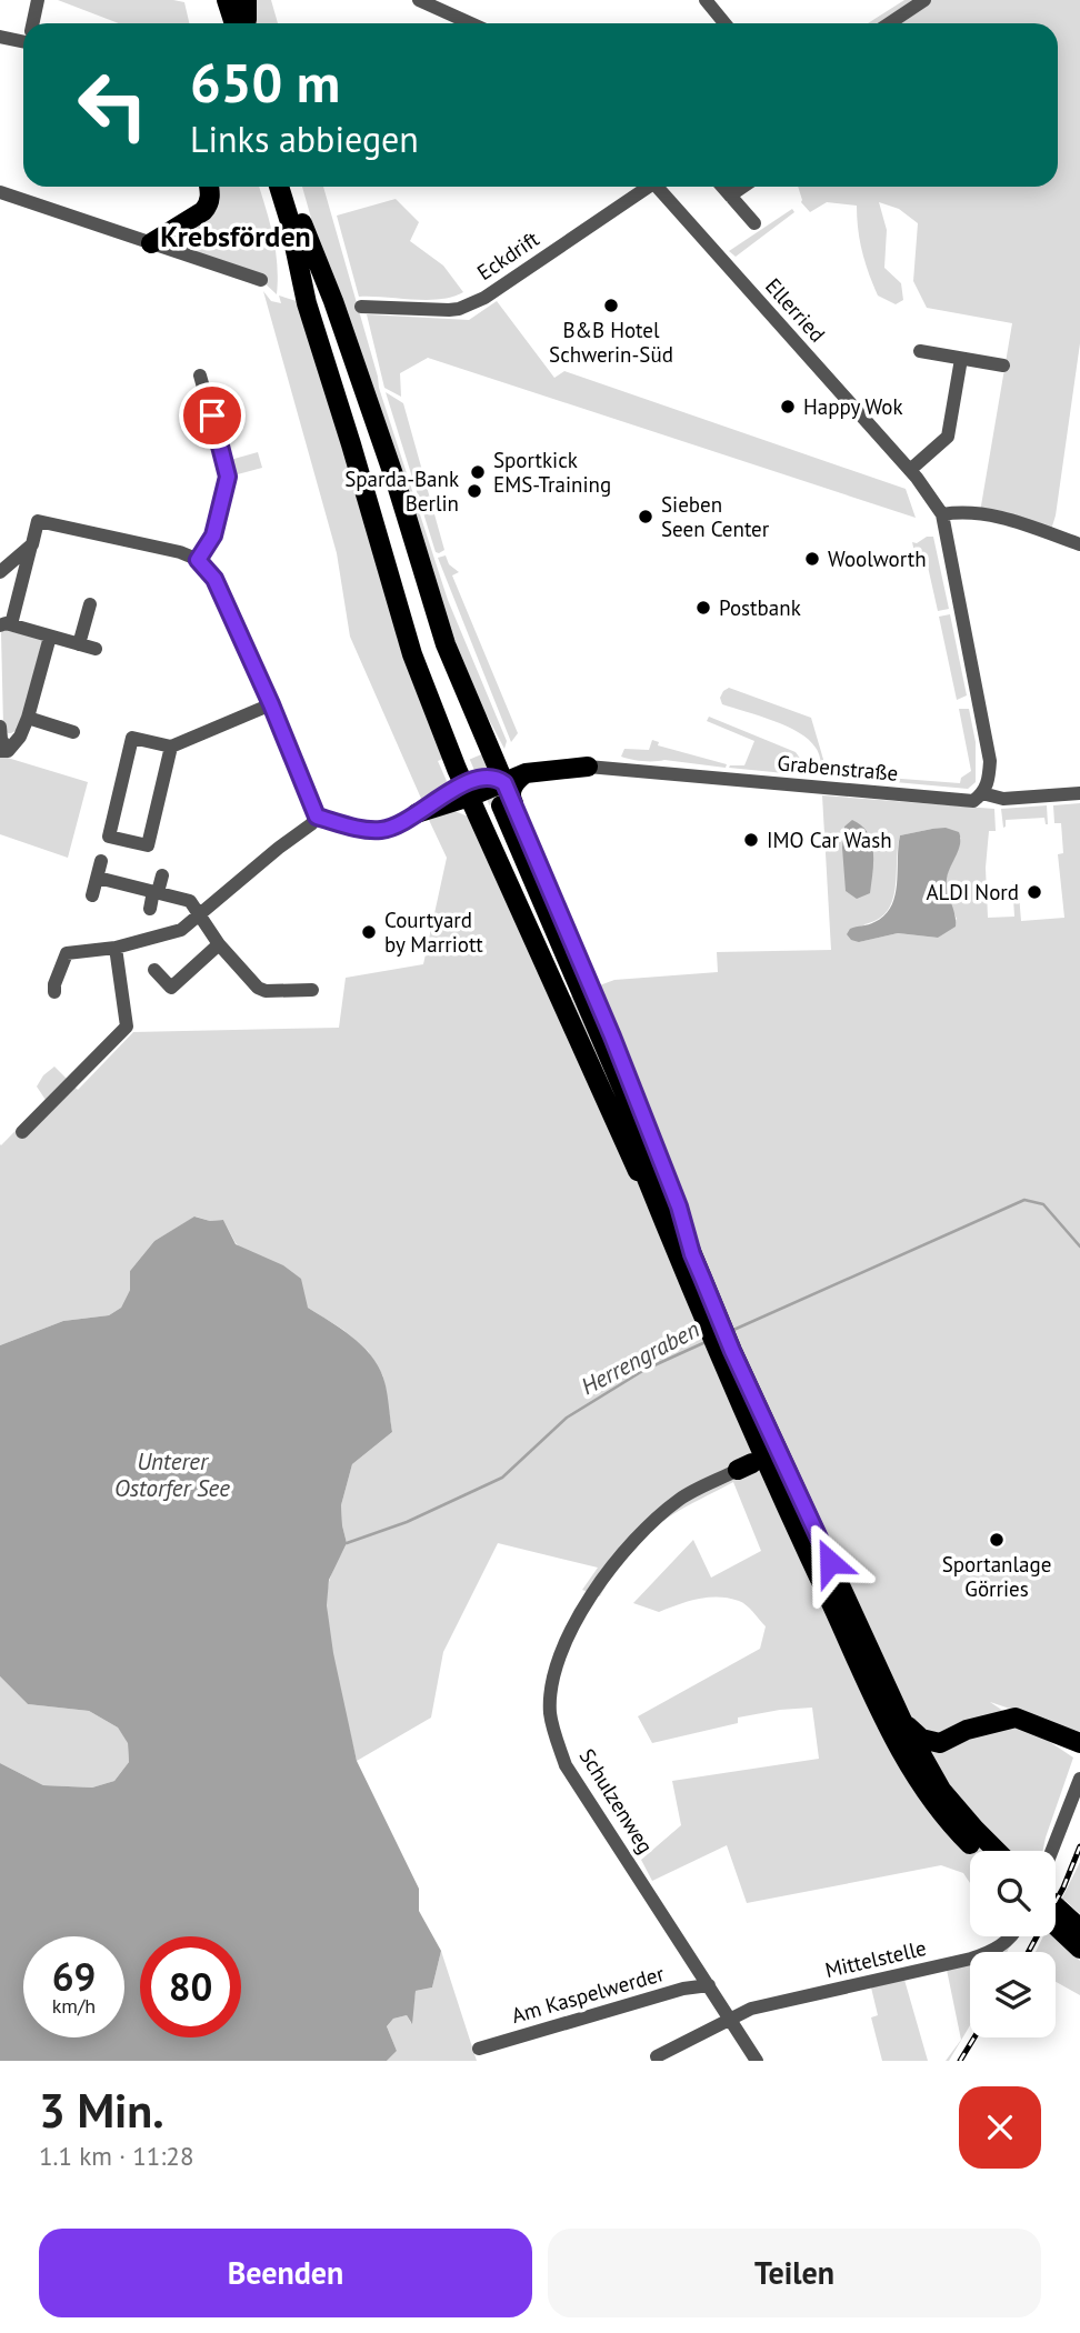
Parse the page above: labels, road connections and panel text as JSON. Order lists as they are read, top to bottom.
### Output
{
  "streets": {
    "street": [
      "Eckdrift",
      "Ellerried",
      "Grabenstraße",
      "Schulzenweg",
      "Mittelstelle",
      "Am Kaspelwerder"
    ]
  },
  "crossings": [
    ["Ellerried", "Grabenstraße"],
    ["Schulzenweg", "Mittelstelle"],
    ["Schulzenweg", "Am Kaspelwerder"]
  ],
  "districts": ["Krebsförden"],
  "water": ["Herrengraben", "Unterer Ostorfer See"],
  "places": [
    "B&B Hotel Schwerin-Süd",
    "Happy Wok",
    "Sportkick EMS-Training",
    "Sparda-Bank Berlin",
    "Sieben Seen Center",
    "Woolworth",
    "Postbank",
    "IMO Car Wash",
    "ALDI Nord",
    "Courtyard by Marriott",
    "Sportanlage Görries"
  ],
  "page": {
    "turn": ["650 m", "Links abbiegen"],
    "speed": "69 km/h",
    "limit": "80",
    "heading": ["3 Min.", "1.1 km · 11:28"],
    "buttons": ["Beenden", "Teilen"]
  }
}
